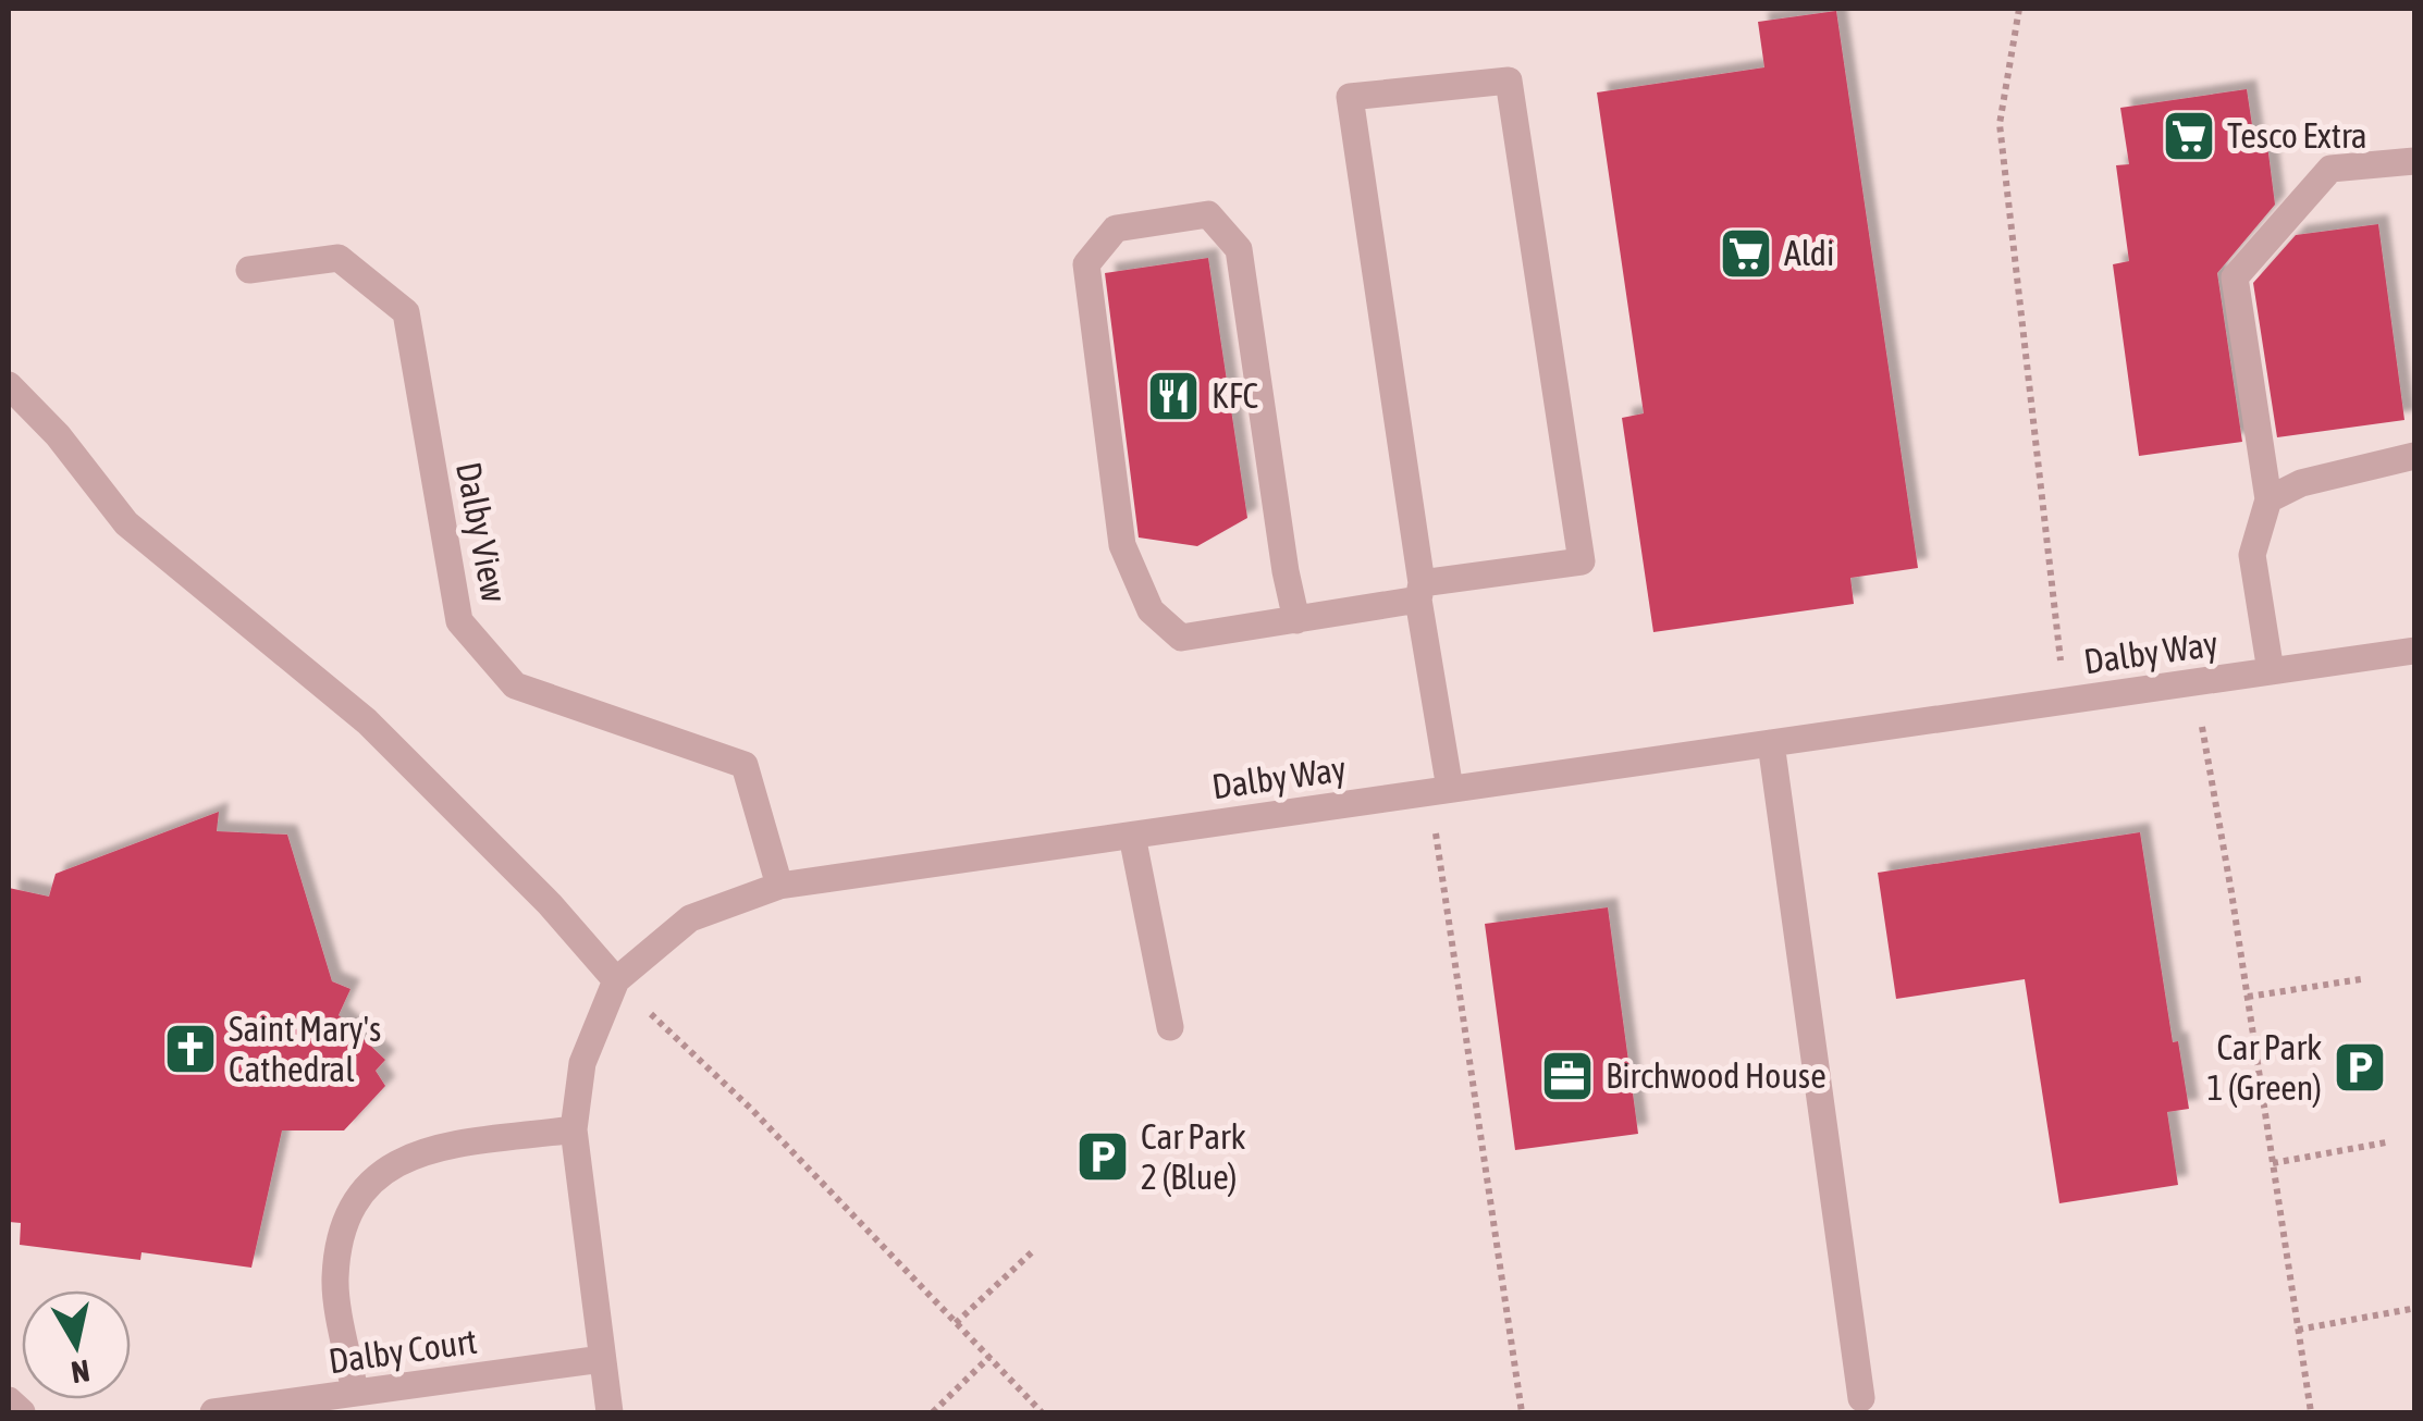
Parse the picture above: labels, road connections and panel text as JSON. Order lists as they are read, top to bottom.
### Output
{
  "streets": {
    "street": ["Dalby View", "Dalby Way", "Dalby Court"]
  },
  "crossings": [
    ["Dalby View", "Dalby Way"],
    ["Dalby Way", "Dalby Court"]
  ],
  "places": {
    "supermarket": ["Tesco Extra", "Aldi"],
    "restaurant": ["KFC"],
    "church": ["Saint Mary's Cathedral"],
    "parking": ["Car Park 1 (Green)", "Car Park 2 (Blue)"],
    "office": ["Birchwood House"]
  },
  "north": "bottom"
}
